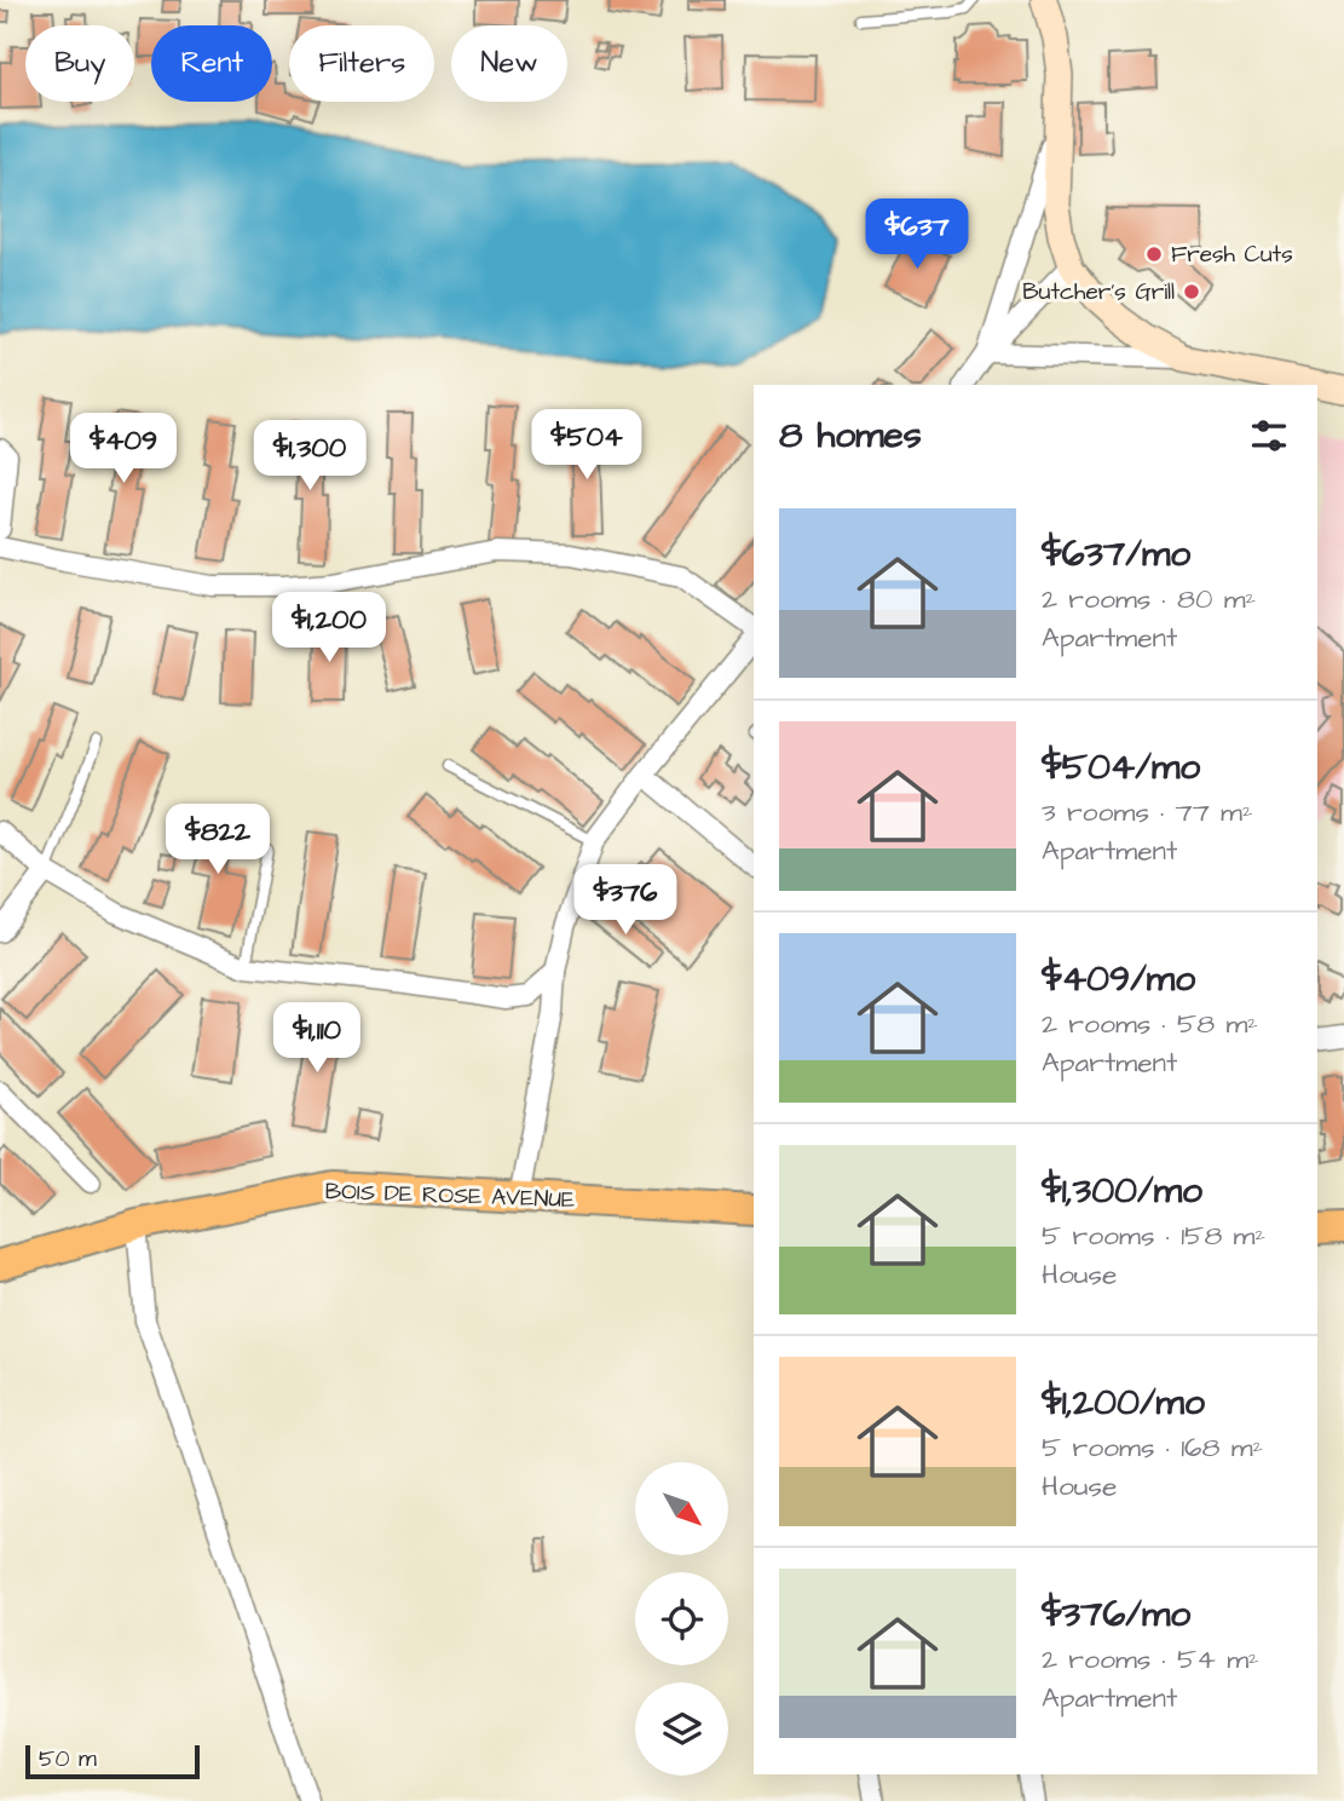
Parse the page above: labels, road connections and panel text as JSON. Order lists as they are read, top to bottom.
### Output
{
  "streets": {
    "main road": ["BOIS DE ROSE AVENUE"]
  },
  "places": ["Fresh Cuts", "Butcher's Grill"],
  "scale_bar": "50 m",
  "north": "bottom right",
  "page": {
    "chip": [
      "Buy",
      "Rent",
      "Filters",
      "New"
    ],
    "price": [
      "$637",
      "$504",
      "$409",
      "$1,300",
      "$1,200",
      "$822",
      "$376",
      "$1,110"
    ],
    "heading": "8 homes",
    "list": [
      {
        "name": "$637/mo",
        "note": "2 rooms · 80 m² · Apartment"
      },
      {
        "name": "$504/mo",
        "note": "3 rooms · 77 m² · Apartment"
      },
      {
        "name": "$409/mo",
        "note": "2 rooms · 58 m² · Apartment"
      },
      {
        "name": "$1,300/mo",
        "note": "5 rooms · 158 m² · House"
      },
      {
        "name": "$1,200/mo",
        "note": "5 rooms · 168 m² · House"
      },
      {
        "name": "$376/mo",
        "note": "2 rooms · 54 m² · Apartment"
      }
    ],
    "scale": "50 m"
  }
}
